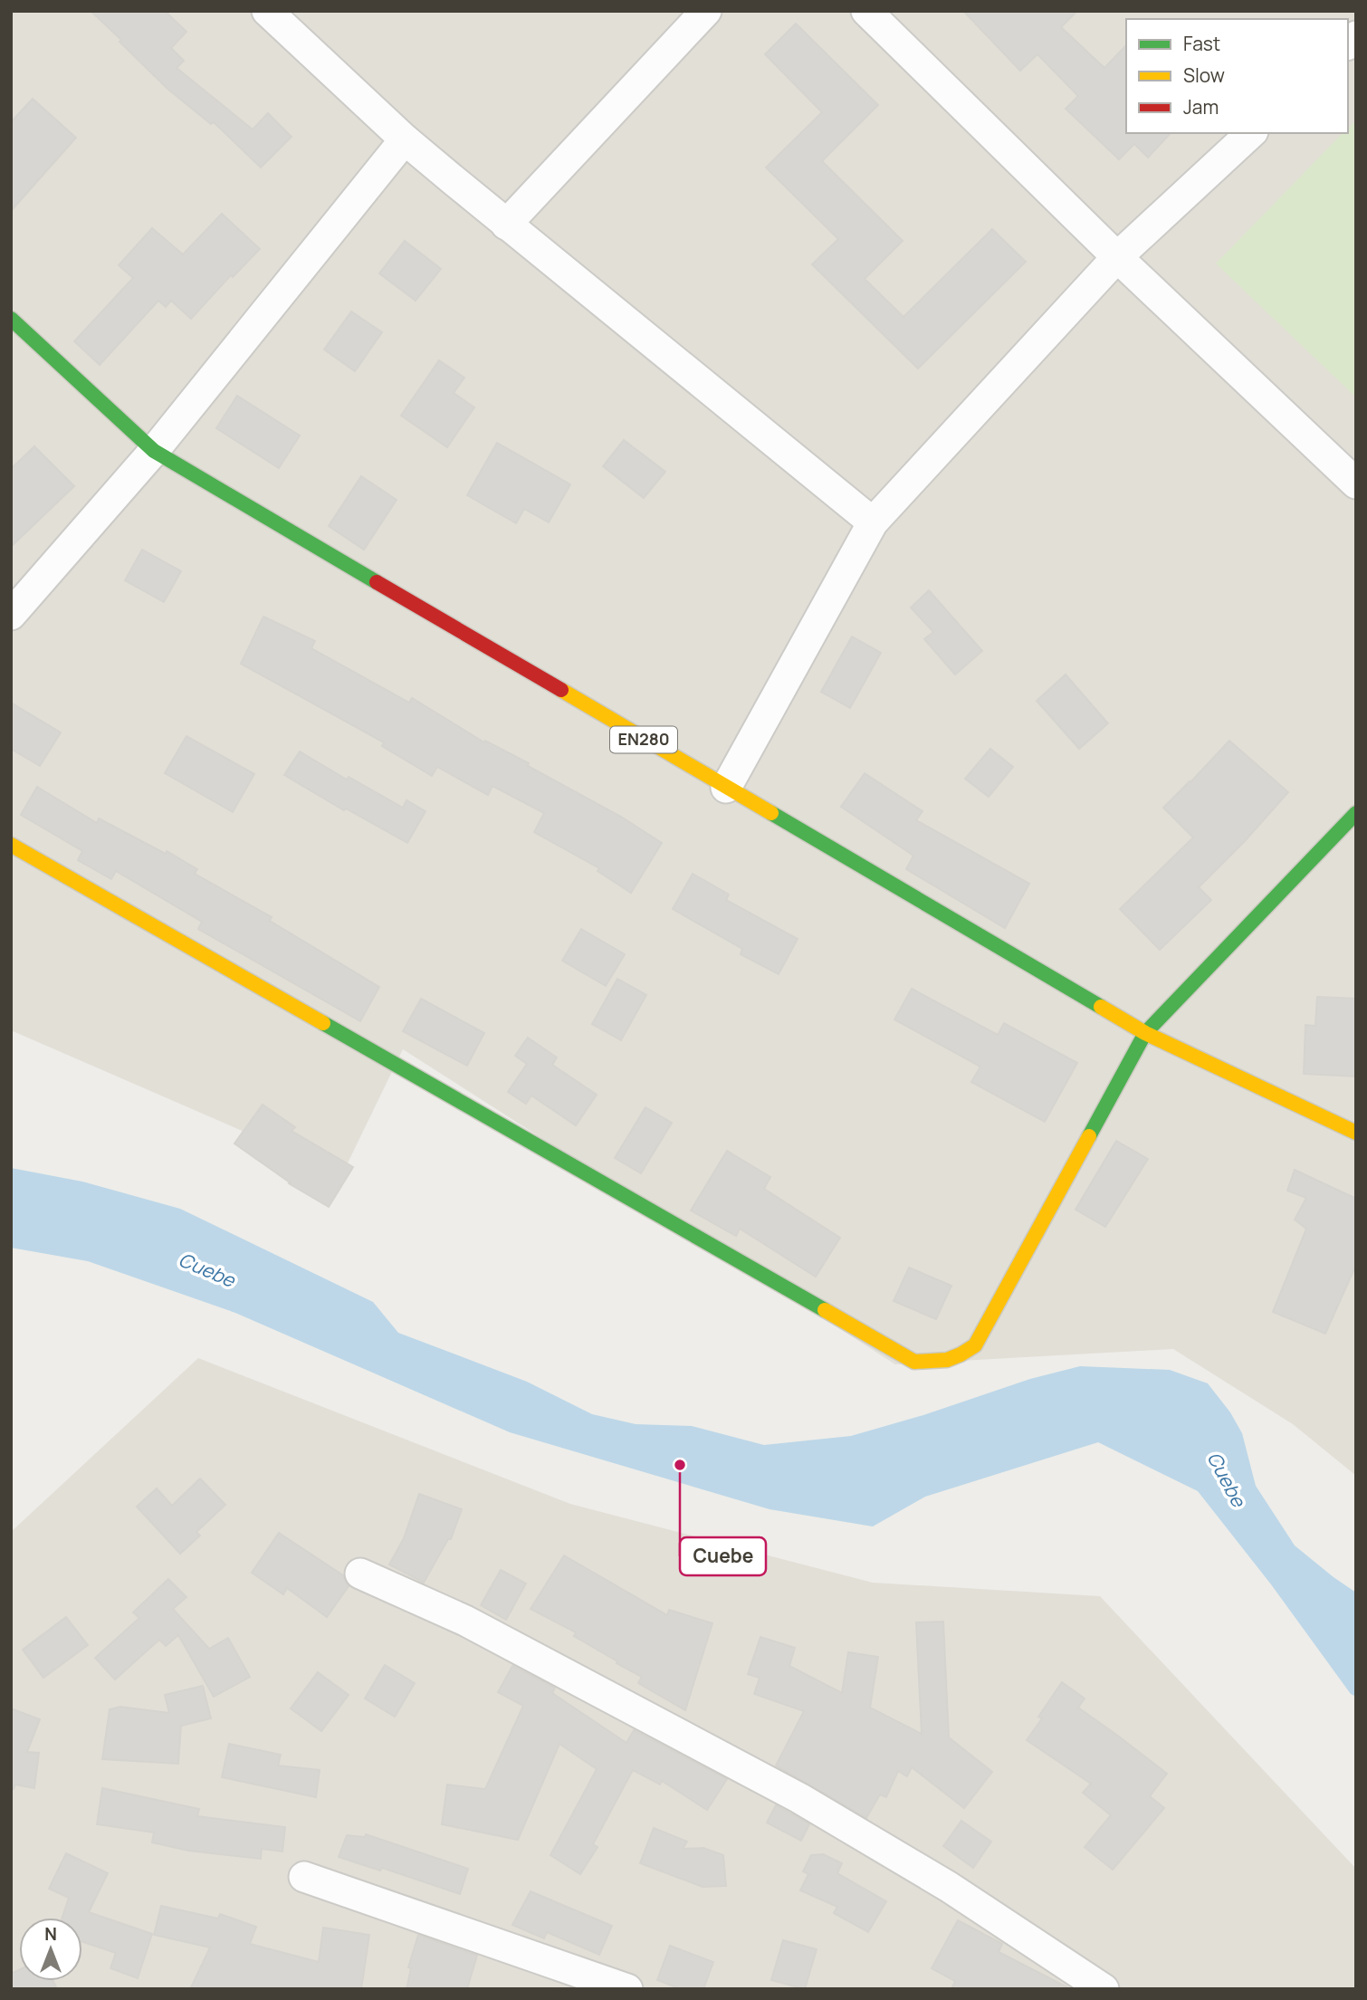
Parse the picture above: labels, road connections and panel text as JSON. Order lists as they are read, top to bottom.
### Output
{
  "streets": {
    "main road": ["EN280"]
  },
  "water": ["Cuebe"],
  "places": ["Cuebe"],
  "legend": ["Fast", "Slow", "Jam"],
  "north": "top"
}
